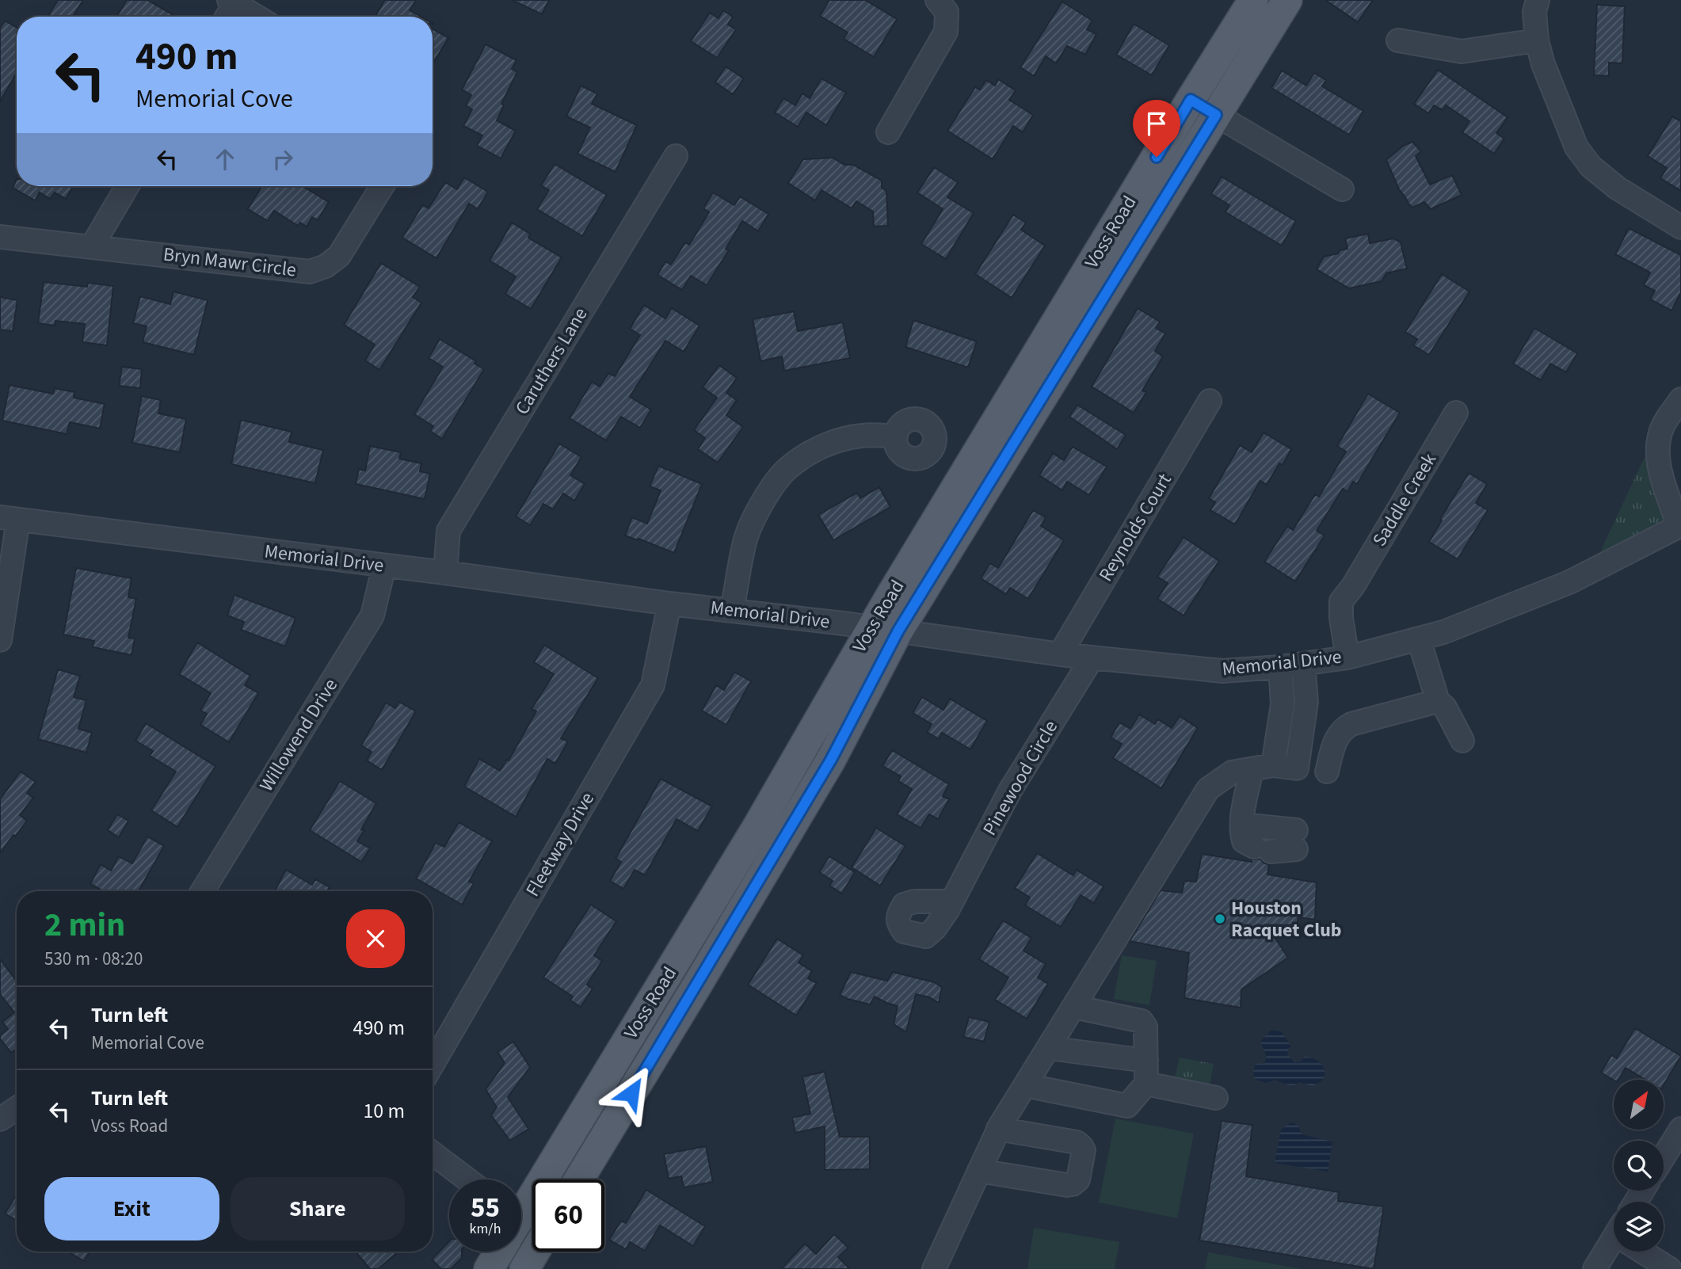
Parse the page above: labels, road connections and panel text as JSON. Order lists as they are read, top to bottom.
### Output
{
  "streets": {
    "main road": ["Voss Road"],
    "street": [
      "Bryn Mawr Circle",
      "Caruthers Lane",
      "Saddle Creek",
      "Reynolds Court",
      "Memorial Drive",
      "Willowend Drive",
      "Pinewood Circle",
      "Fleetway Drive"
    ]
  },
  "crossings": [
    ["Voss Road", "Memorial Drive"],
    ["Caruthers Lane", "Memorial Drive"],
    ["Saddle Creek", "Memorial Drive"],
    ["Reynolds Court", "Memorial Drive"],
    ["Memorial Drive", "Willowend Drive"],
    ["Memorial Drive", "Pinewood Circle"],
    ["Memorial Drive", "Fleetway Drive"]
  ],
  "places": ["Houston Racquet Club"],
  "north": "top right",
  "page": {
    "turn": ["490 m", "Memorial Cove"],
    "heading": ["2 min", "530 m · 08:20"],
    "list": [
      {
        "name": "Turn left",
        "note": "Memorial Cove",
        "value": "490 m"
      },
      {
        "name": "Turn left",
        "note": "Voss Road",
        "value": "10 m"
      }
    ],
    "buttons": ["Exit", "Share"],
    "speed": "55 km/h",
    "limit": "60"
  }
}
